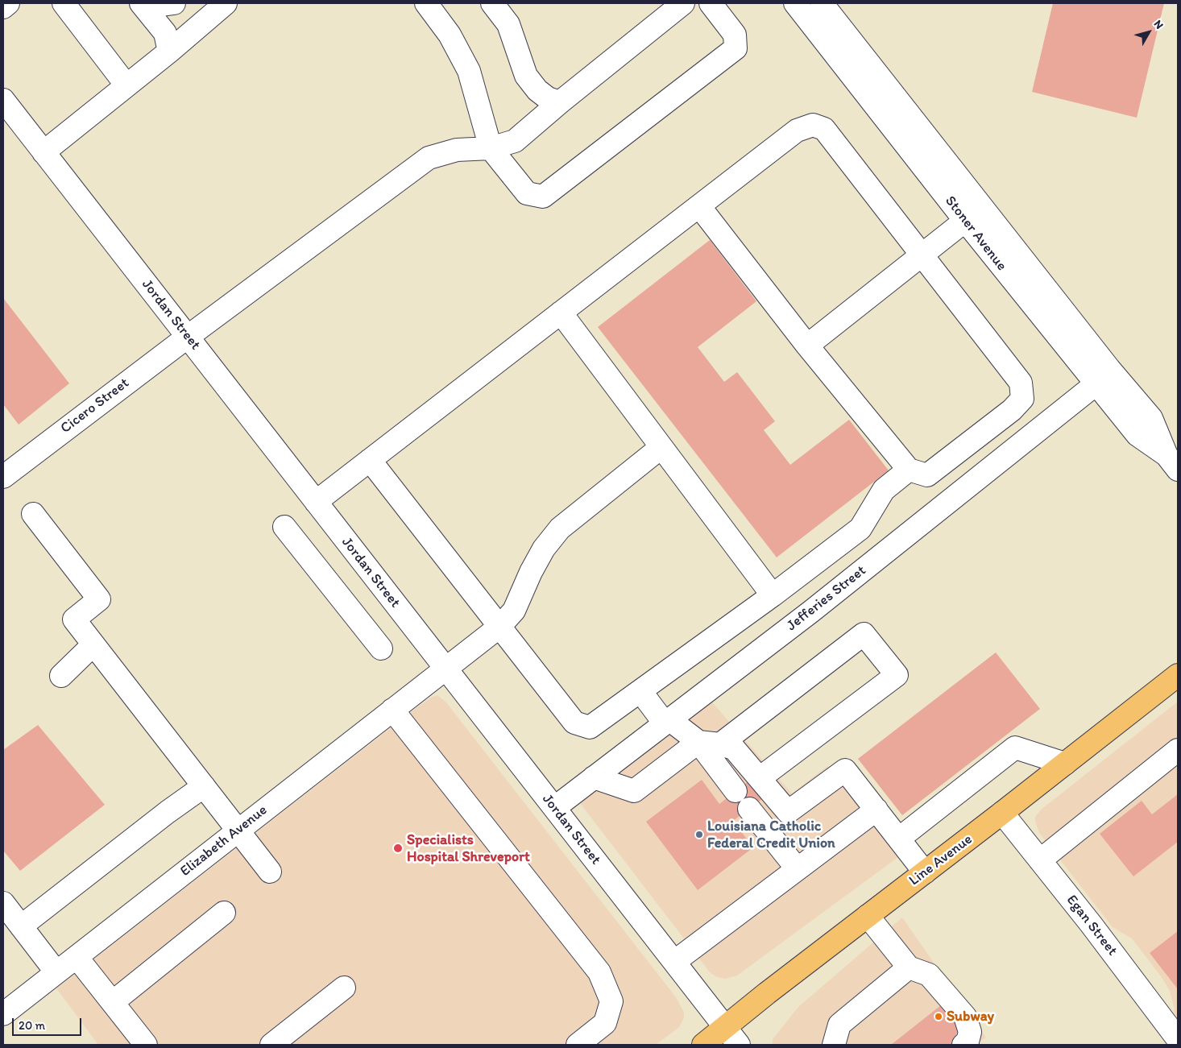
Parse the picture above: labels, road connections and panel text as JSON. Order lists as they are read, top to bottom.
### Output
{
  "streets": {
    "main road": ["Line Avenue"],
    "street": [
      "Stoner Avenue",
      "Jordan Street",
      "Cicero Street",
      "Jefferies Street",
      "Elizabeth Avenue",
      "Egan Street"
    ]
  },
  "crossings": [
    ["Stoner Avenue", "Jefferies Street"],
    ["Jordan Street", "Cicero Street"],
    ["Jordan Street", "Jefferies Street"],
    ["Jordan Street", "Elizabeth Avenue"],
    ["Jordan Street", "Line Avenue"],
    ["Line Avenue", "Egan Street"]
  ],
  "places": ["Louisiana Catholic Federal Credit Union", "Specialists Hospital Shreveport", "Subway"],
  "scale_bar": "20 m",
  "north": "top right"
}
